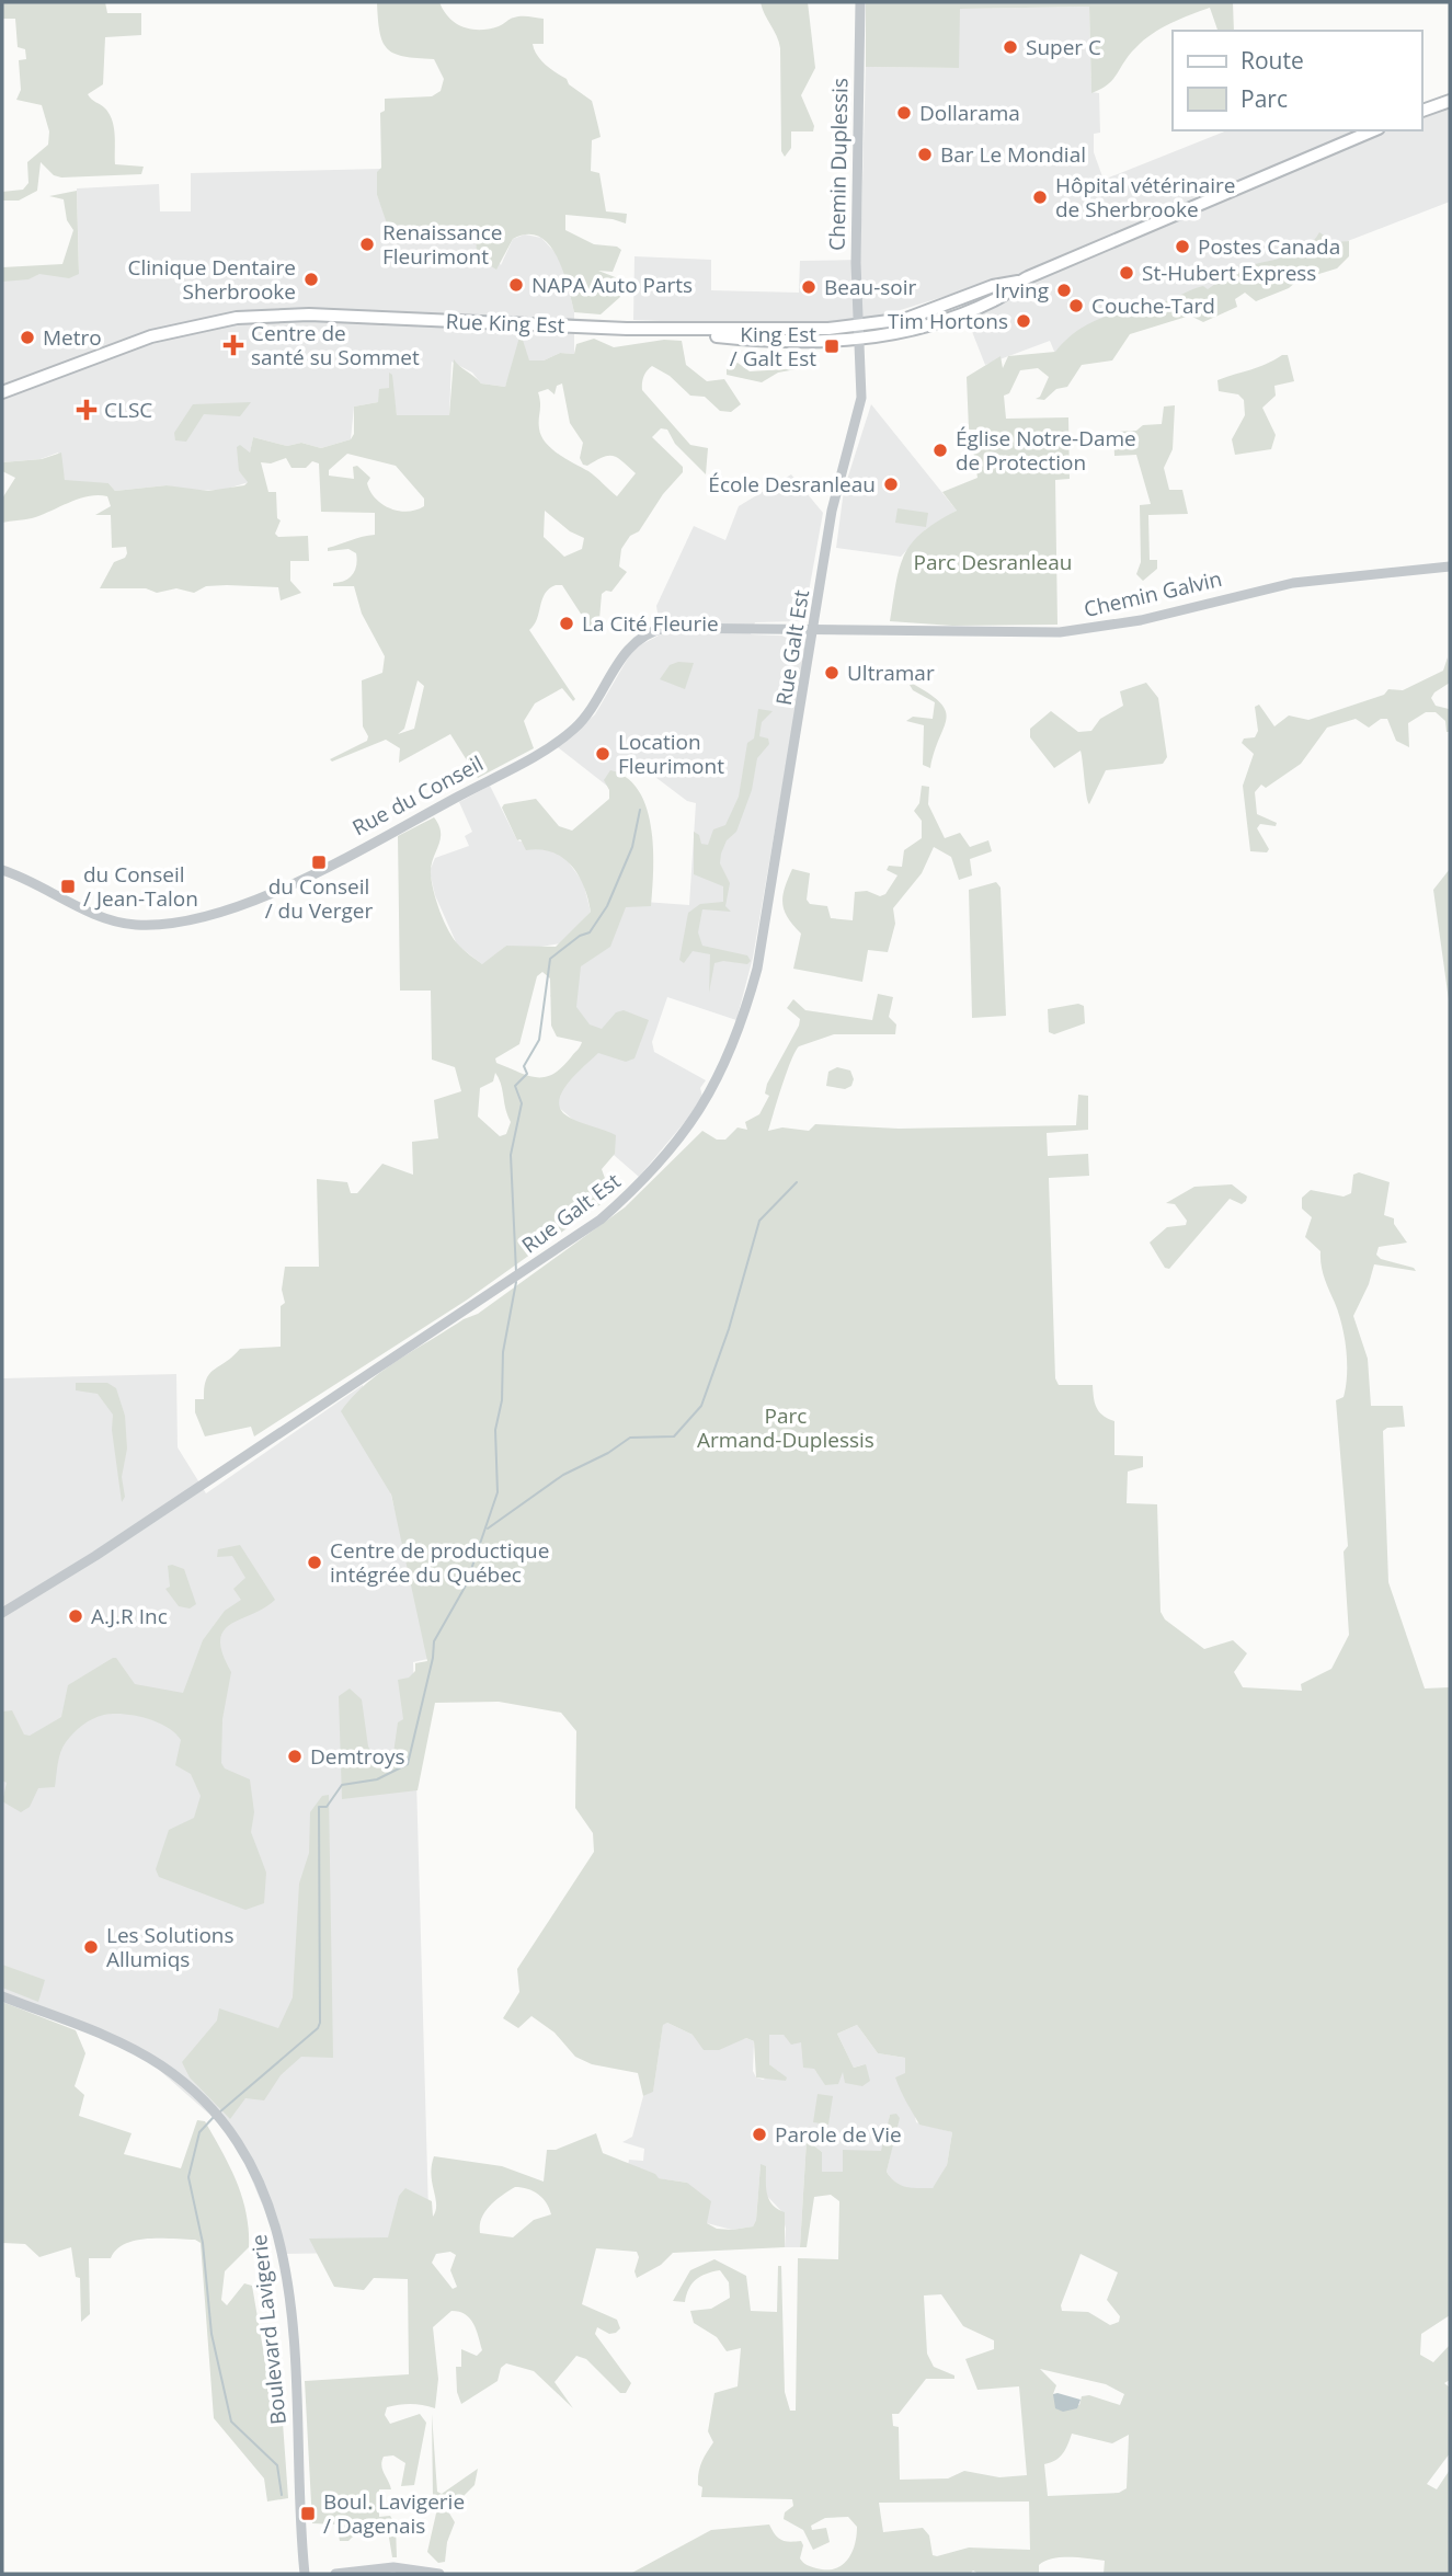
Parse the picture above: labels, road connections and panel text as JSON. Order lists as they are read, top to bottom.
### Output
{
  "streets": {
    "main road": ["Rue King Est"],
    "street": [
      "Chemin Duplessis",
      "Chemin Galvin",
      "Rue Galt Est",
      "Rue du Conseil",
      "Boulevard Lavigerie"
    ]
  },
  "crossings": [
    ["Chemin Duplessis", "Rue King Est"],
    ["Chemin Duplessis", "Rue Galt Est"],
    ["Rue King Est", "Rue Galt Est"],
    ["Chemin Galvin", "Rue Galt Est"],
    ["Chemin Galvin", "Rue du Conseil"],
    ["Rue Galt Est", "Rue du Conseil"]
  ],
  "parks": ["Parc Desranleau", "Parc Armand-Duplessis"],
  "places": {
    "other": [
      "Super C",
      "Dollarama",
      "Bar Le Mondial",
      "Hôpital vétérinaire de Sherbrooke",
      "Renaissance Fleurimont",
      "Postes Canada",
      "St-Hubert Express",
      "Clinique Dentaire Sherbrooke",
      "NAPA Auto Parts",
      "Beau-soir",
      "Irving",
      "Couche-Tard",
      "Tim Hortons",
      "Metro",
      "Église Notre-Dame de Protection",
      "École Desranleau",
      "La Cité Fleurie",
      "Ultramar",
      "Location Fleurimont",
      "Centre de productique intégrée du Québec",
      "A.J.R Inc",
      "Demtroys",
      "Les Solutions Allumiqs",
      "Parole de Vie"
    ],
    "health": ["Centre de santé su Sommet", "CLSC"],
    "transit": [
      "King Est / Galt Est",
      "du Conseil / du Verger",
      "du Conseil / Jean-Talon",
      "Boul. Lavigerie / Dagenais"
    ]
  },
  "legend": ["Route", "Parc"]
}
